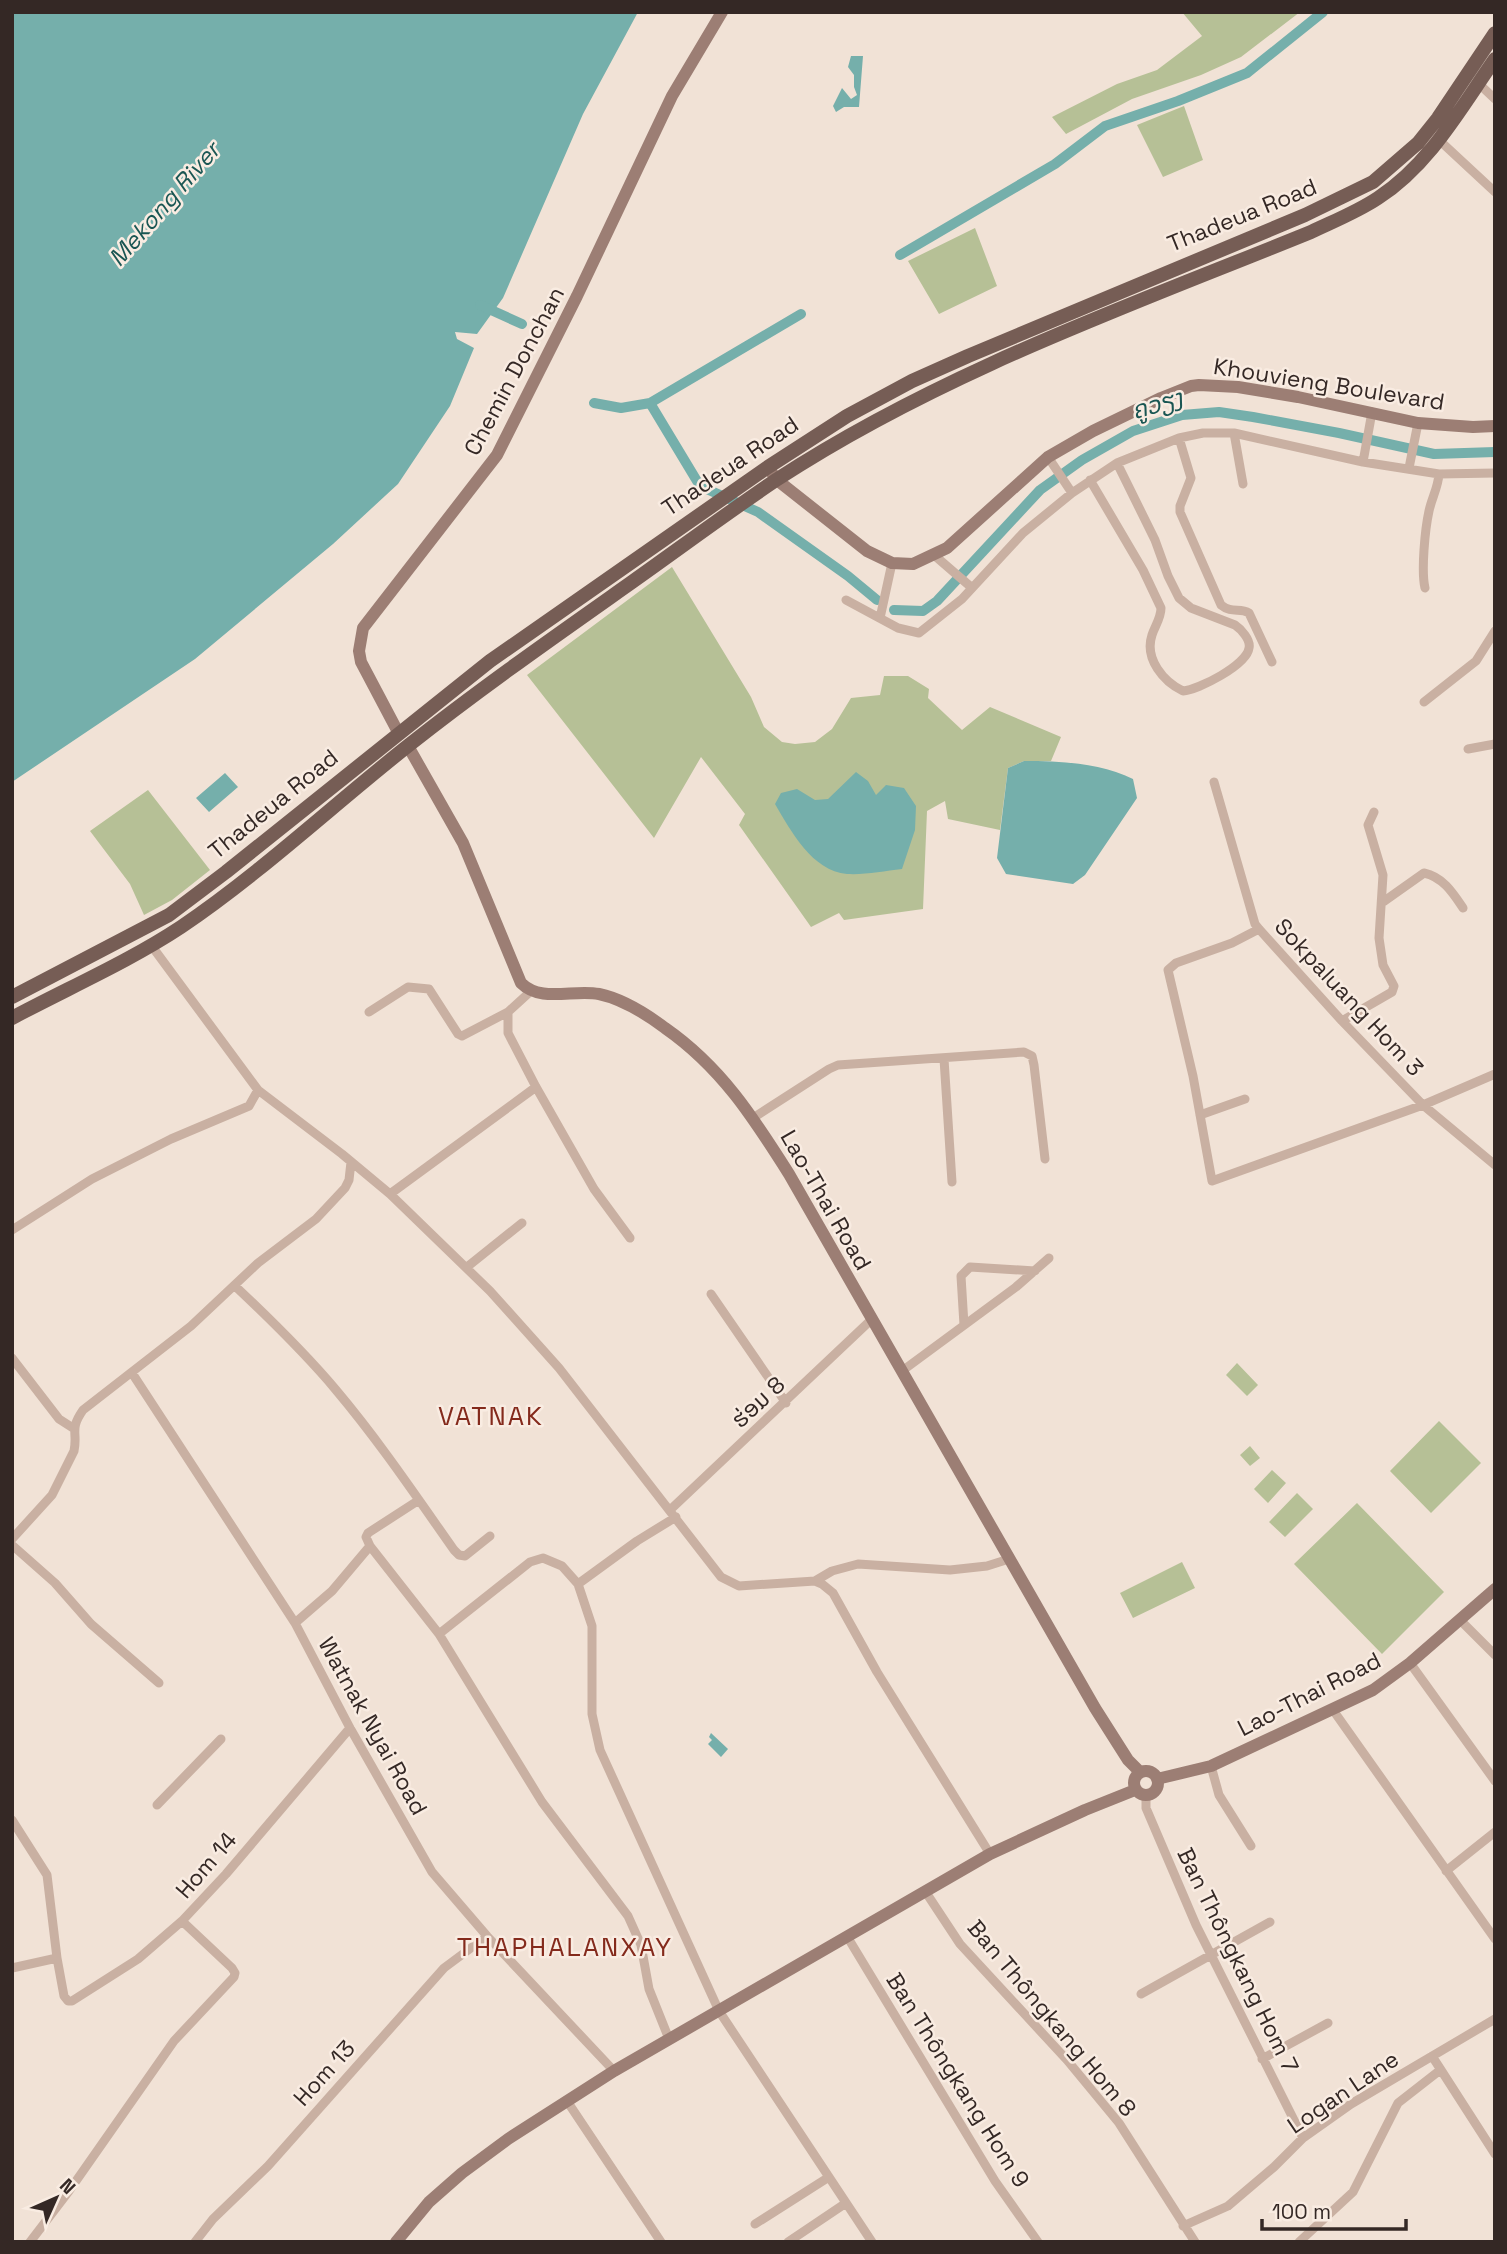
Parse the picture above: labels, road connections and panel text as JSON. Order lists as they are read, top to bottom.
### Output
{
  "streets": {
    "main road": ["Thadeua Road"],
    "street": [
      "Chemin Donchan",
      "Khouvieng Boulevard",
      "Sokpaluang Hom 3",
      "Lao-Thai Road",
      "ຮ່ອມ 8",
      "Watnak Nyai Road",
      "Hom 14",
      "Ban Thôngkang Hom 7",
      "Ban Thôngkang Hom 8",
      "Hom 13",
      "Ban Thôngkang Hom 9",
      "Logan Lane"
    ]
  },
  "crossings": [
    ["Thadeua Road", "Chemin Donchan"],
    ["Lao-Thai Road", "ຮ່ອມ 8"],
    ["Lao-Thai Road", "Ban Thôngkang Hom 7"],
    ["Watnak Nyai Road", "Hom 14"],
    ["Watnak Nyai Road", "Hom 13"],
    ["Ban Thôngkang Hom 7", "Logan Lane"],
    ["Ban Thôngkang Hom 8", "Logan Lane"]
  ],
  "districts": ["VATNAK", "THAPHALANXAY"],
  "water": ["Mekong River", "ຄູວຽງ"],
  "scale_bar": "100 m",
  "north": "top right"
}
